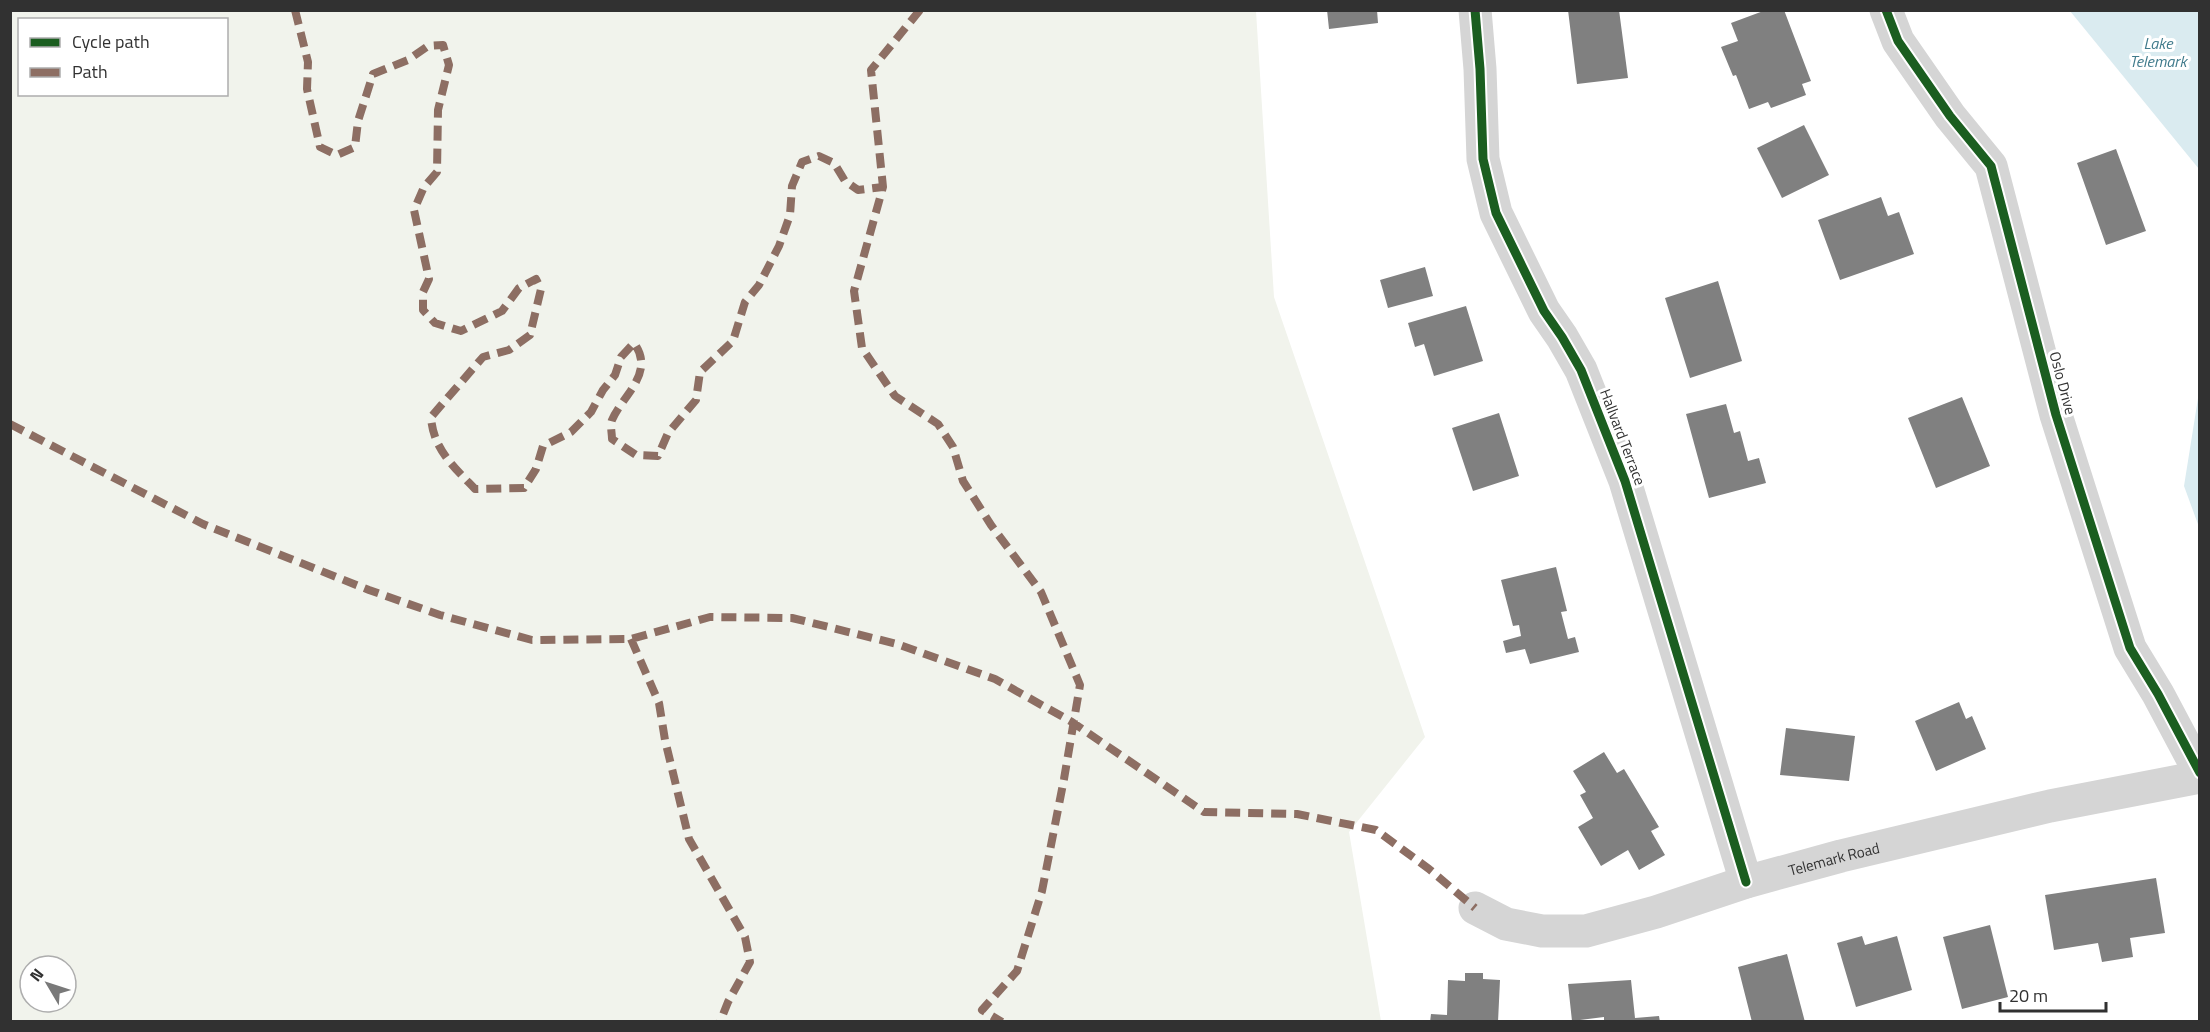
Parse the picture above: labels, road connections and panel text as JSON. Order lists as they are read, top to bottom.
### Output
{
  "streets": {
    "street": ["Oslo Drive", "Hallvard Terrace", "Telemark Road"]
  },
  "crossings": [
    ["Oslo Drive", "Telemark Road"],
    ["Hallvard Terrace", "Telemark Road"]
  ],
  "water": ["Lake Telemark"],
  "legend": ["Cycle path", "Path"],
  "scale_bar": "20 m",
  "north": "top left"
}
